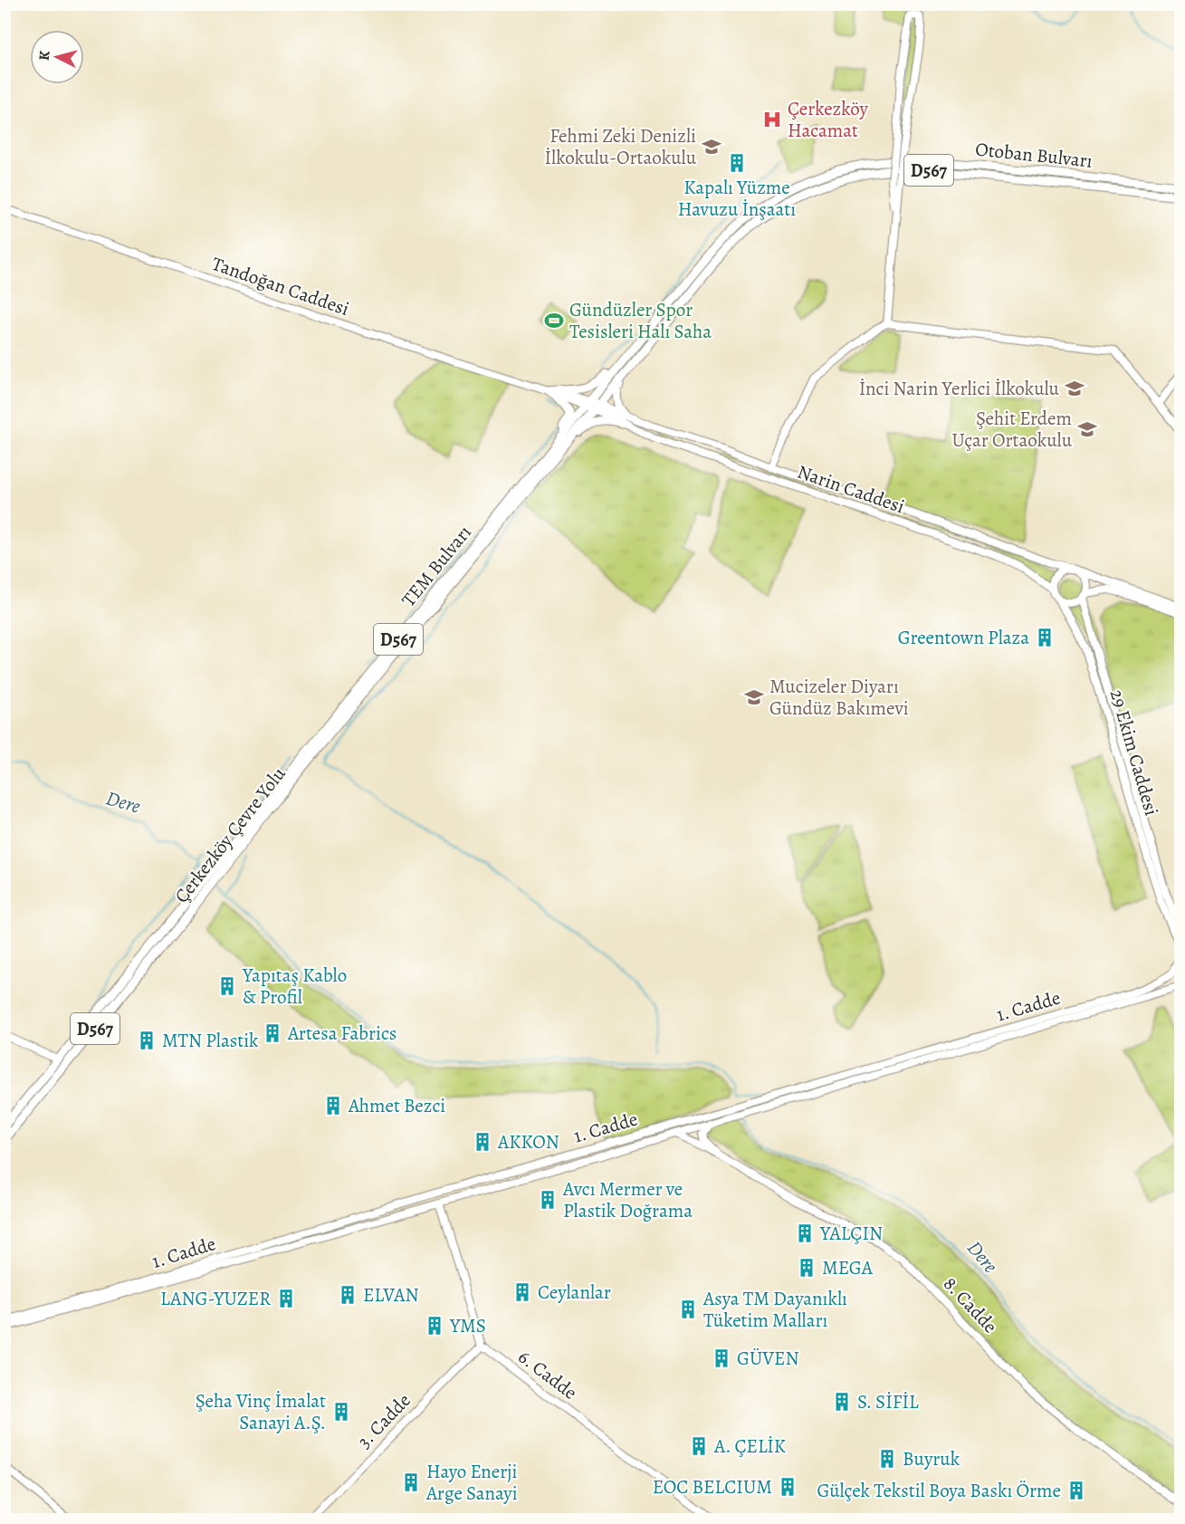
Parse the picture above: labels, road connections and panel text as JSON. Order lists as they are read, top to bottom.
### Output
{
  "streets": {
    "highway": [
      "Otoban Bulvarı",
      "D567",
      "TEM Bulvarı",
      "Çerkezköy Çevre Yolu"
    ],
    "main road": [
      "Tandoğan Caddesi",
      "Narin Caddesi",
      "29 Ekim Caddesi",
      "1. Cadde",
      "8. Cadde",
      "6. Cadde",
      "3. Cadde"
    ]
  },
  "crossings": [
    ["Otoban Bulvarı", "Tandoğan Caddesi"],
    ["Otoban Bulvarı", "TEM Bulvarı"],
    ["D567", "Çerkezköy Çevre Yolu"],
    ["Tandoğan Caddesi", "Narin Caddesi"],
    ["Tandoğan Caddesi", "TEM Bulvarı"],
    ["Narin Caddesi", "29 Ekim Caddesi"],
    ["TEM Bulvarı", "Çerkezköy Çevre Yolu"],
    ["1. Cadde", "8. Cadde"],
    ["6. Cadde", "3. Cadde"]
  ],
  "water": ["Dere"],
  "places": {
    "hospital": ["Çerkezköy Hacamat"],
    "school or university": [
      "Fehmi Zeki Denizli İlkokulu-Ortaokulu",
      "İnci Narin Yerlici İlkokulu",
      "Şehit Erdem Uçar Ortaokulu",
      "Mucizeler Diyarı Gündüz Bakımevi"
    ],
    "building": [
      "Kapalı Yüzme Havuzu İnşaatı",
      "Greentown Plaza",
      "Yapıtaş Kablo & Profil",
      "Artesa Fabrics",
      "MTN Plastik",
      "Ahmet Bezci",
      "AKKON",
      "Avcı Mermer ve Plastik Doğrama",
      "YALÇIN",
      "MEGA",
      "Ceylanlar",
      "ELVAN",
      "LANG-YUZER",
      "Asya TM Dayanıklı Tüketim Malları",
      "YMS",
      "GÜVEN",
      "S. SİFİL",
      "Şeha Vinç İmalat Sanayi A.Ş.",
      "A. ÇELİK",
      "Buyruk",
      "Hayo Enerji Arge Sanayi",
      "EOC BELCIUM",
      "Gülçek Tekstil Boya Baskı Örme"
    ],
    "sports": ["Gündüzler Spor Tesisleri Halı Saha"]
  },
  "north": "left"
}
